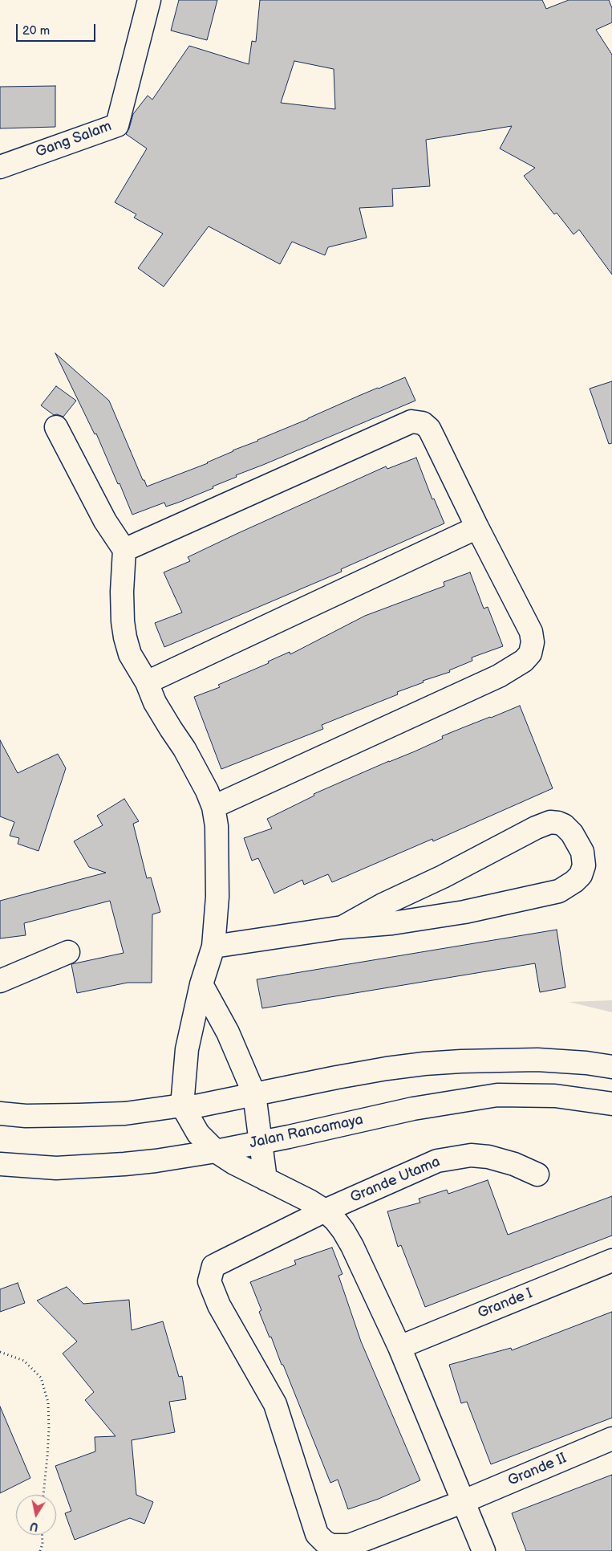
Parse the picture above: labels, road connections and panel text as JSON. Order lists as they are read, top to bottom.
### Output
{
  "streets": {
    "street": [
      "Gang Salam",
      "Jalan Rancamaya",
      "Grande Utama",
      "Grande I",
      "Grande II"
    ]
  },
  "crossings": [
    ["Grande Utama", "Grande II"]
  ],
  "scale_bar": "20 m",
  "north": "bottom"
}
